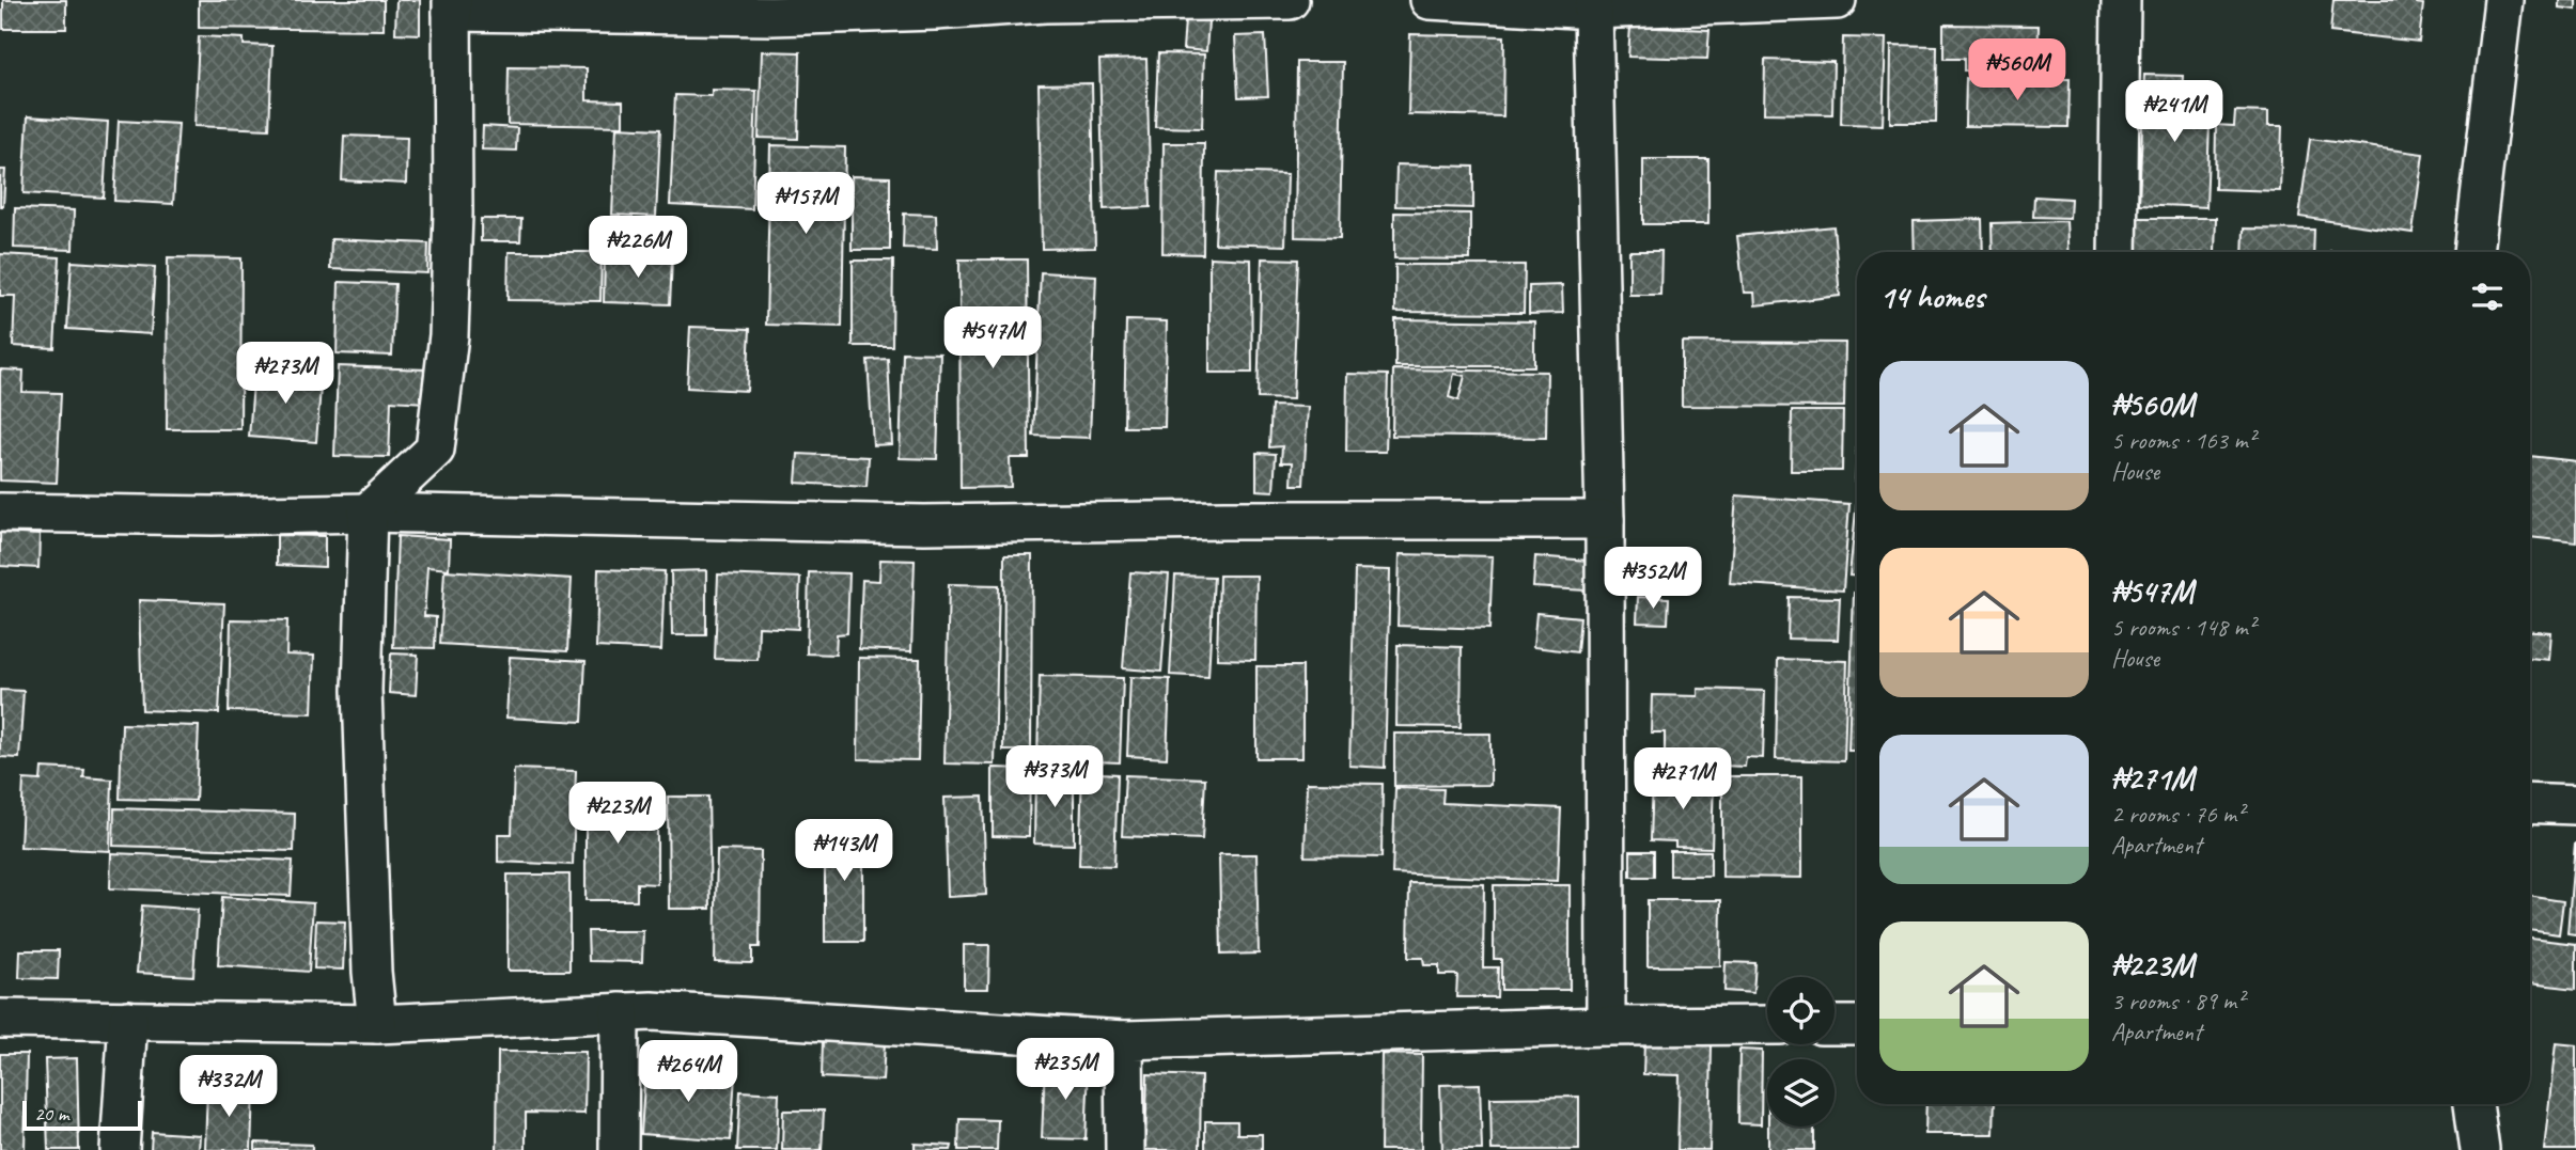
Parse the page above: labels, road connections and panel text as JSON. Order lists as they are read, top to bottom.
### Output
{
  "scale_bar": "20 m",
  "page": {
    "price": [
      "₦560M",
      "₦241M",
      "₦157M",
      "₦226M",
      "₦547M",
      "₦273M",
      "₦352M",
      "₦373M",
      "₦271M",
      "₦223M",
      "₦143M",
      "₦235M",
      "₦264M",
      "₦332M"
    ],
    "heading": "14 homes",
    "list": [
      {
        "name": "₦560M",
        "note": "5 rooms · 163 m² · House"
      },
      {
        "name": "₦547M",
        "note": "5 rooms · 148 m² · House"
      },
      {
        "name": "₦271M",
        "note": "2 rooms · 76 m² · Apartment"
      },
      {
        "name": "₦223M",
        "note": "3 rooms · 89 m² · Apartment"
      }
    ],
    "scale": "20 m"
  }
}
